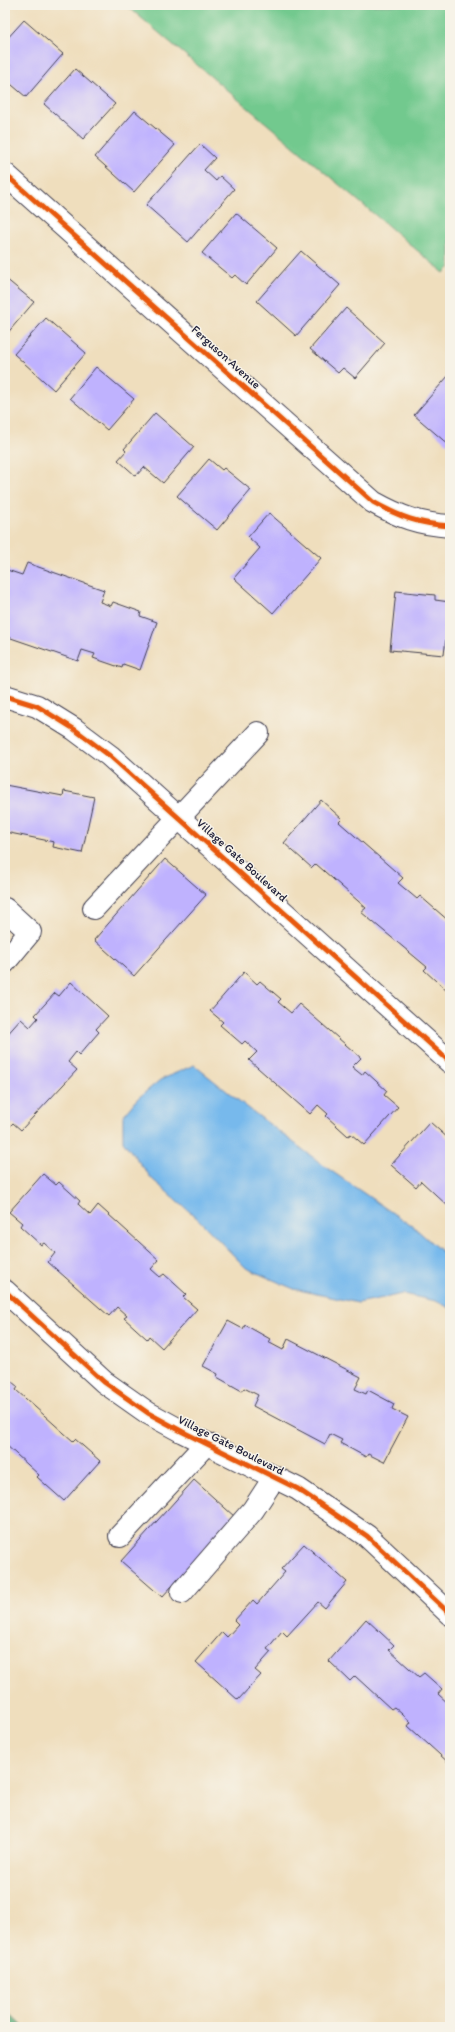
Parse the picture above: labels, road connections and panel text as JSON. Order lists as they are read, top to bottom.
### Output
{
  "streets": {
    "street": ["Ferguson Avenue", "Village Gate Boulevard"]
  }
}
